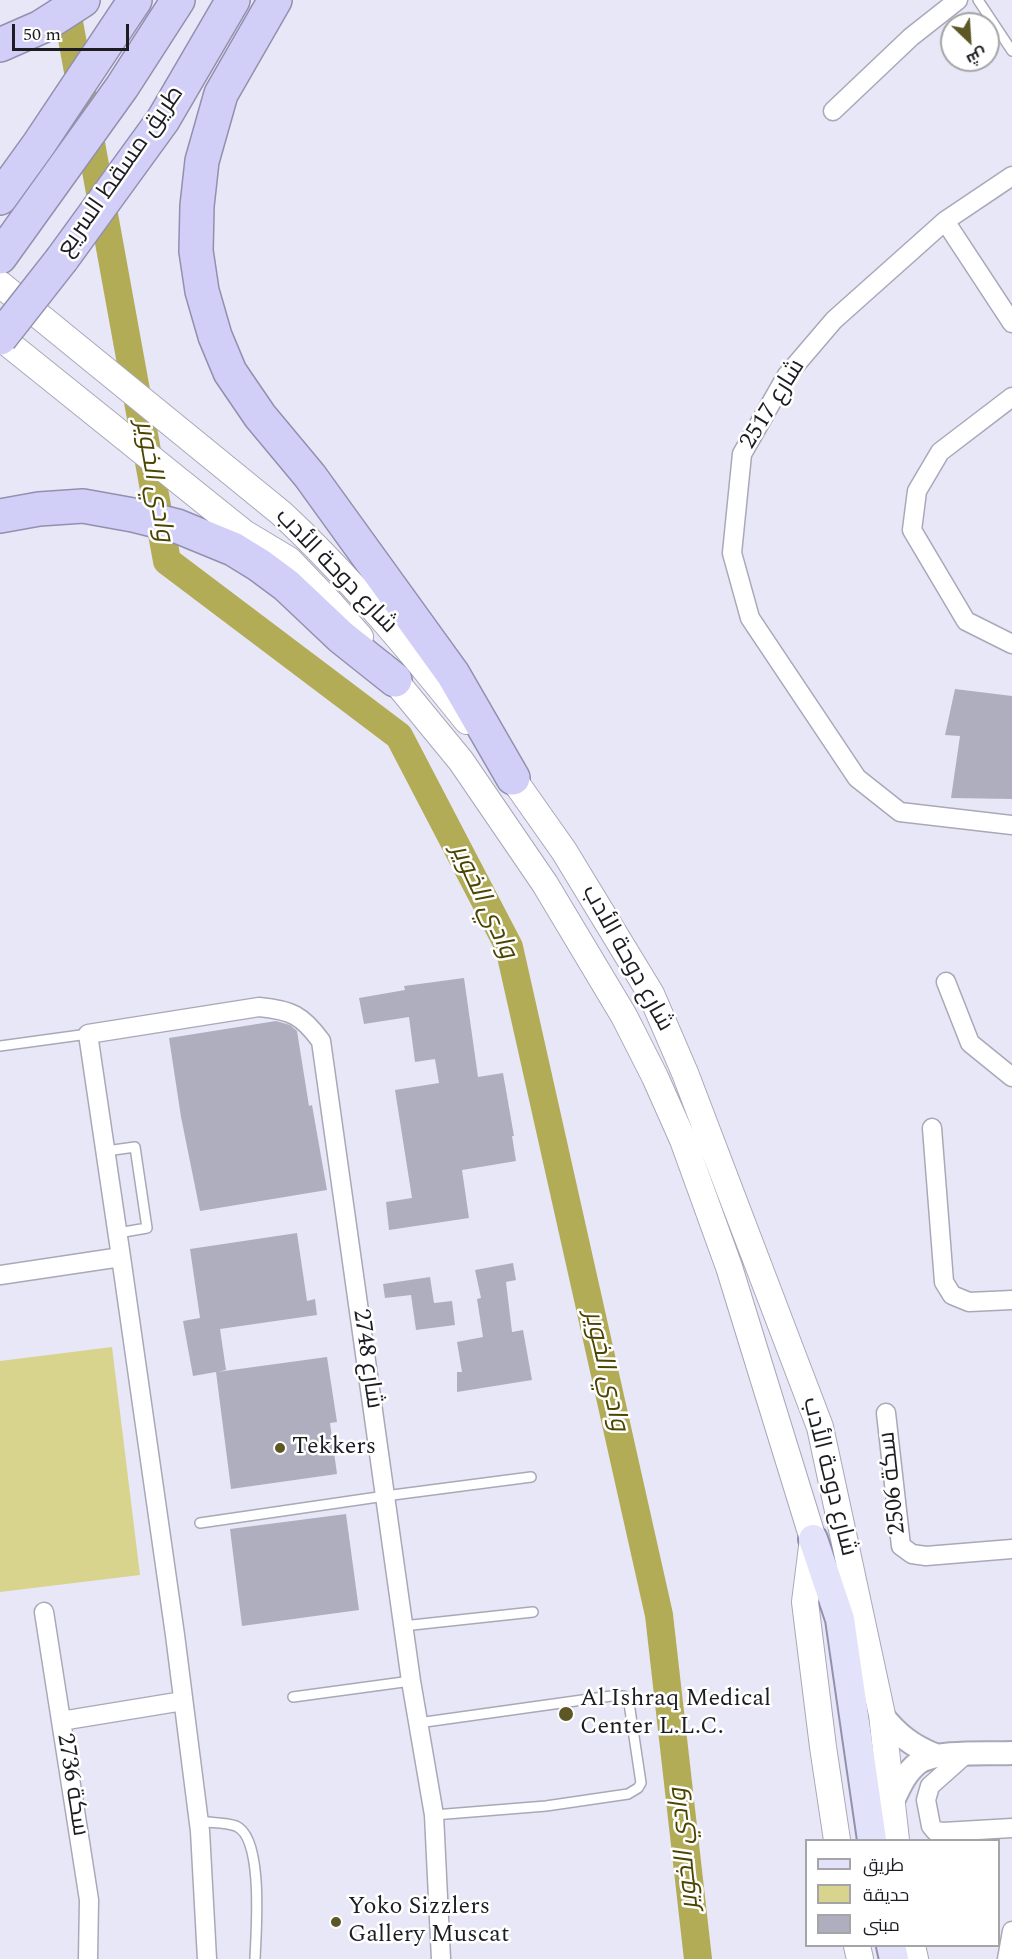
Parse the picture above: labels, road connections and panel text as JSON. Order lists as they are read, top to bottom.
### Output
{
  "streets": {
    "highway": ["طريق مسقط السريع"],
    "main road": ["شارع دوحة الأدب"],
    "street": [
      "2517 شارع",
      "شارع 2748",
      "سكة 2506",
      "سكة 2736"
    ]
  },
  "crossings": [
    ["طريق مسقط السريع", "شارع دوحة الأدب"]
  ],
  "water": ["وادي الخوير"],
  "places": ["Tekkers", "Al Ishraq Medical Center L.L.C.", "Yoko Sizzlers Gallery Muscat"],
  "legend": ["طريق", "حديقة", "مبنى"],
  "scale_bar": "50 m",
  "north": "bottom right"
}
